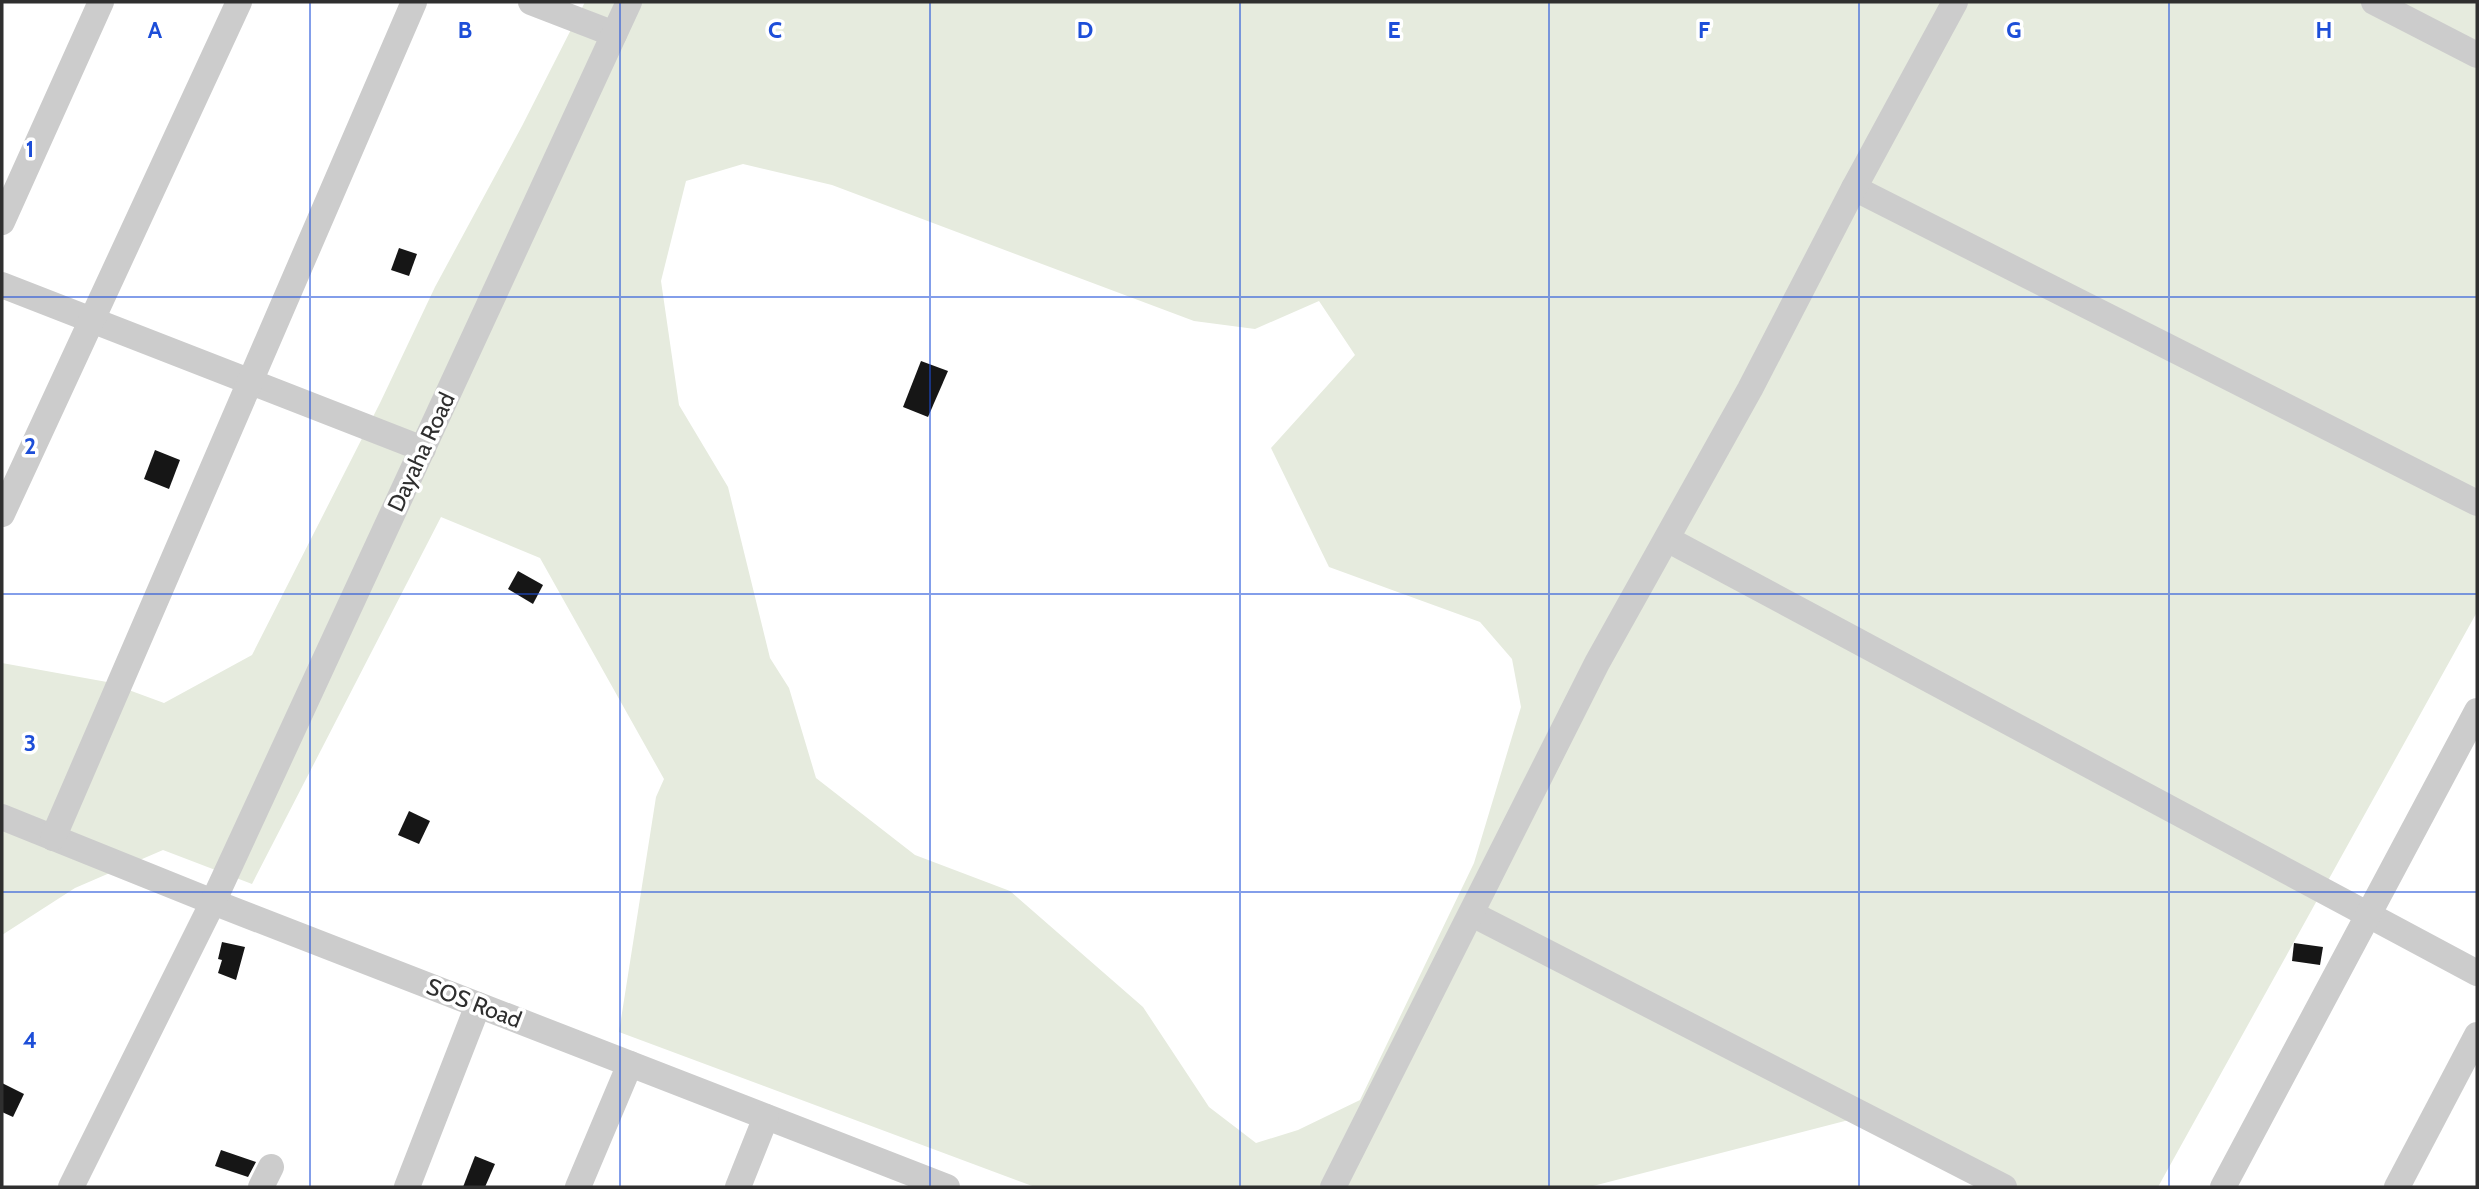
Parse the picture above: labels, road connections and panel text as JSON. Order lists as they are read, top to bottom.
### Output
{
  "streets": {
    "street": ["Dayaha Road", "SOS Road"]
  },
  "crossings": [
    ["Dayaha Road", "SOS Road"]
  ],
  "grid": {
    "columns": [
      "A",
      "B",
      "C",
      "D",
      "E",
      "F",
      "G",
      "H"
    ],
    "rows": [
      "1",
      "2",
      "3",
      "4"
    ]
  }
}
